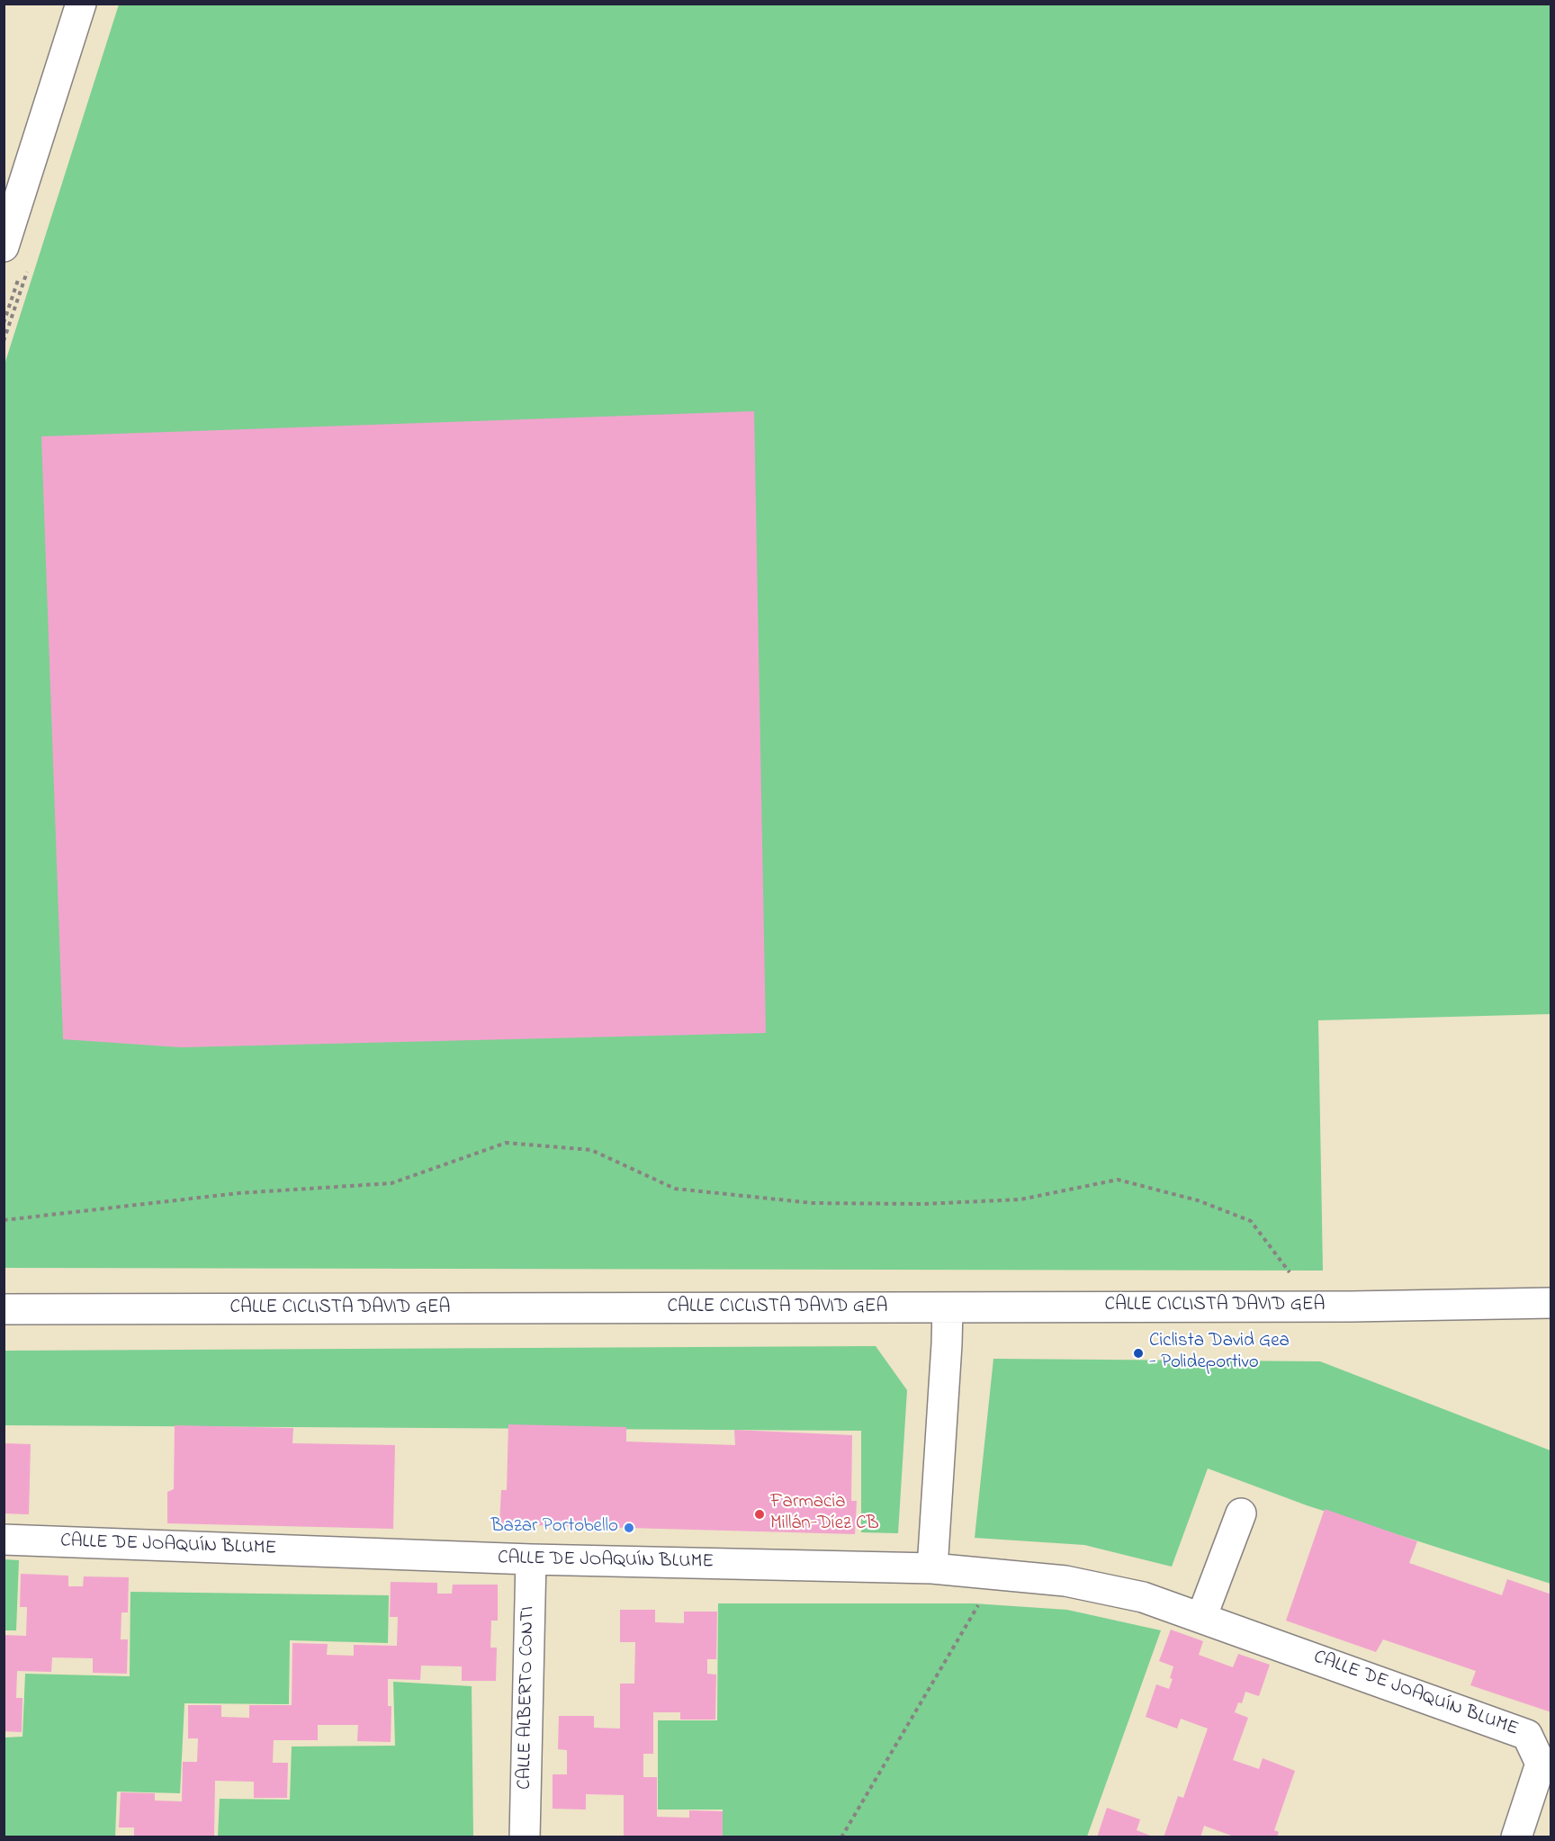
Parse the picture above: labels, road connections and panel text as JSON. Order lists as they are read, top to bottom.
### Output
{
  "streets": {
    "street": ["CALLE CICLISTA DAVID GEA", "CALLE DE JOAQUÍN BLUME", "CALLE ALBERTO CONTI"]
  },
  "crossings": [
    ["CALLE DE JOAQUÍN BLUME", "CALLE ALBERTO CONTI"]
  ],
  "places": ["Ciclista David Gea - Polideportivo", "Farmacia Millán-Díez CB", "Bazar Portobello"]
}
